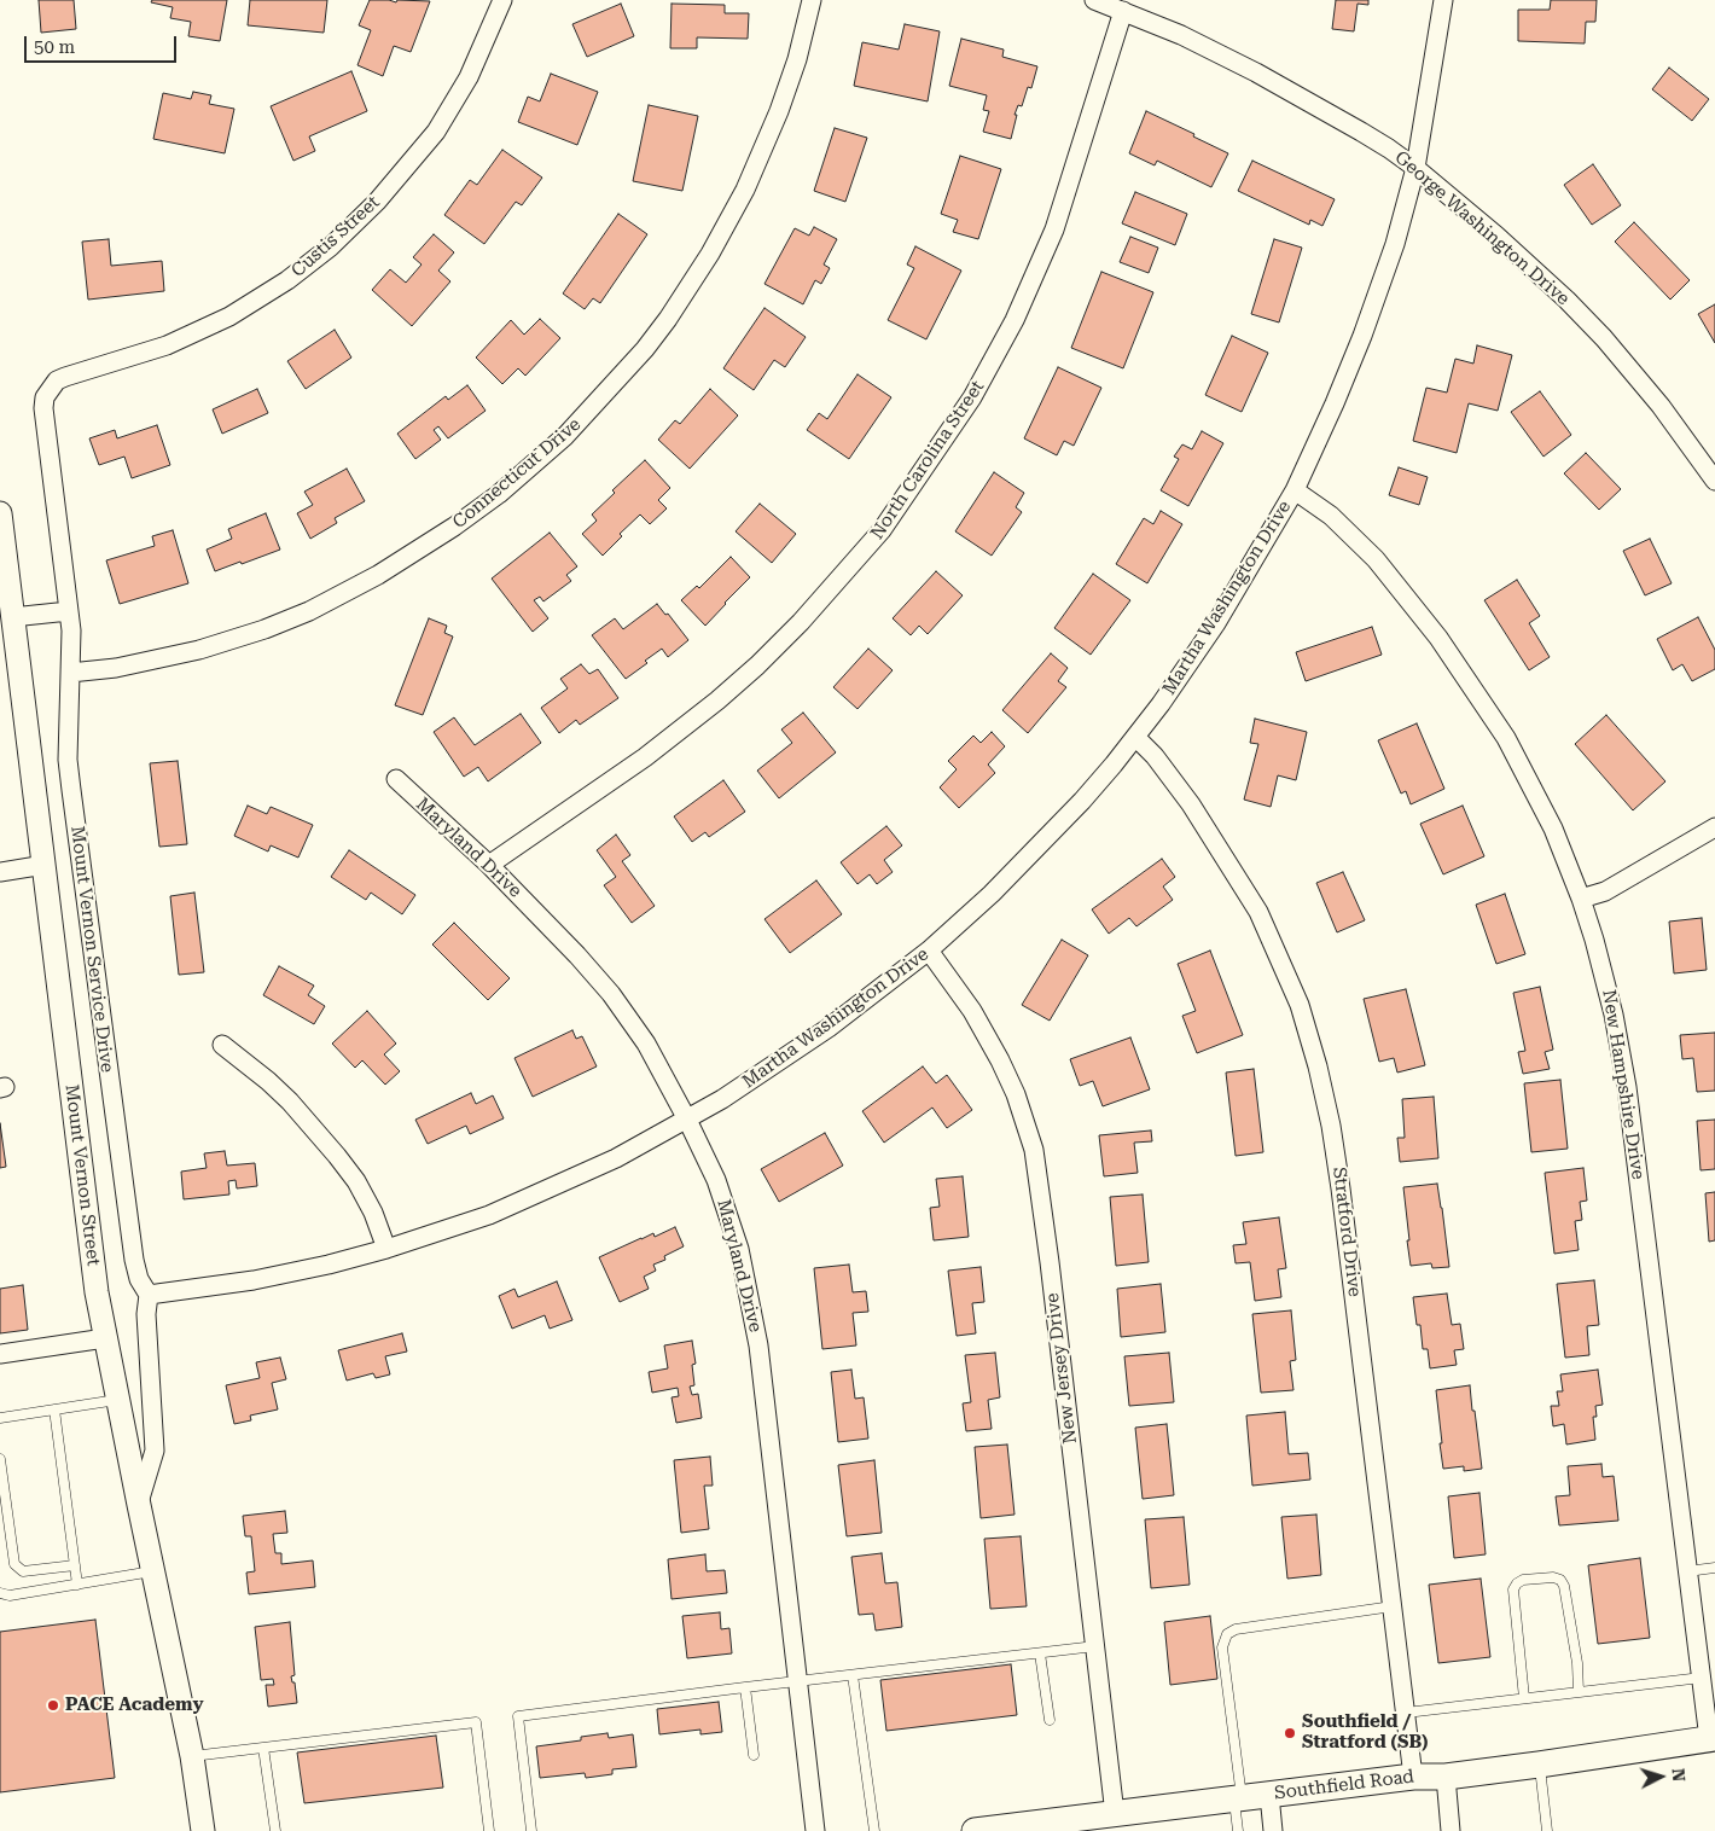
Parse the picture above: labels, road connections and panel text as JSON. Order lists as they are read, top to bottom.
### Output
{
  "streets": {
    "main road": ["Southfield Road"],
    "street": [
      "George Washington Drive",
      "Custis Street",
      "North Carolina Street",
      "Connecticut Drive",
      "Martha Washington Drive",
      "Maryland Drive",
      "Mount Vernon Service Drive",
      "New Hampshire Drive",
      "Mount Vernon Street",
      "Stratford Drive",
      "New Jersey Drive"
    ]
  },
  "crossings": [
    ["George Washington Drive", "North Carolina Street"],
    ["George Washington Drive", "Martha Washington Drive"],
    ["Custis Street", "Mount Vernon Service Drive"],
    ["North Carolina Street", "Maryland Drive"],
    ["Connecticut Drive", "Mount Vernon Service Drive"],
    ["Martha Washington Drive", "Maryland Drive"],
    ["Martha Washington Drive", "Mount Vernon Service Drive"],
    ["Martha Washington Drive", "New Hampshire Drive"],
    ["Martha Washington Drive", "Stratford Drive"],
    ["Martha Washington Drive", "New Jersey Drive"],
    ["Mount Vernon Service Drive", "Mount Vernon Street"],
    ["New Hampshire Drive", "Southfield Road"],
    ["Stratford Drive", "Southfield Road"],
    ["New Jersey Drive", "Southfield Road"]
  ],
  "places": ["PACE Academy", "Southfield / Stratford (SB)"],
  "scale_bar": "50 m",
  "north": "right"
}
